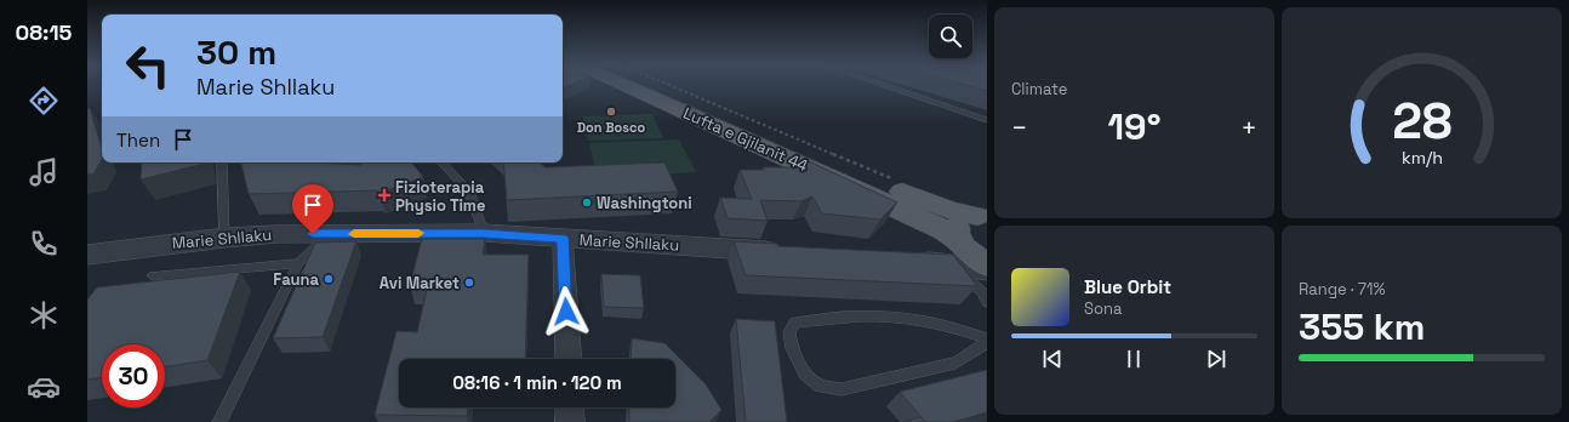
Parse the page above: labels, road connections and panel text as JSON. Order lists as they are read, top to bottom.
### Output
{
  "streets": {
    "main road": ["Lufta e Gjilanit 44"],
    "street": ["Marie Shllaku"]
  },
  "places": {
    "other": [
      "Don Bosco",
      "Washingtoni",
      "Fauna",
      "Avi Market"
    ],
    "health": ["Fizioterapia Physio Time"]
  },
  "page": {
    "tabs": "08:15",
    "tile": [
      "Climate",
      ["Range · 71%", "355 km"]
    ],
    "turn": ["30 m", "Marie Shllaku"],
    "heat": ["−", "19°", "+"],
    "then": "Then",
    "song": ["Blue Orbit", "Sona"],
    "limit": "30",
    "trip": "08:16 · 1 min · 120 m",
    "gauge": ["28", "km/h"]
  }
}
